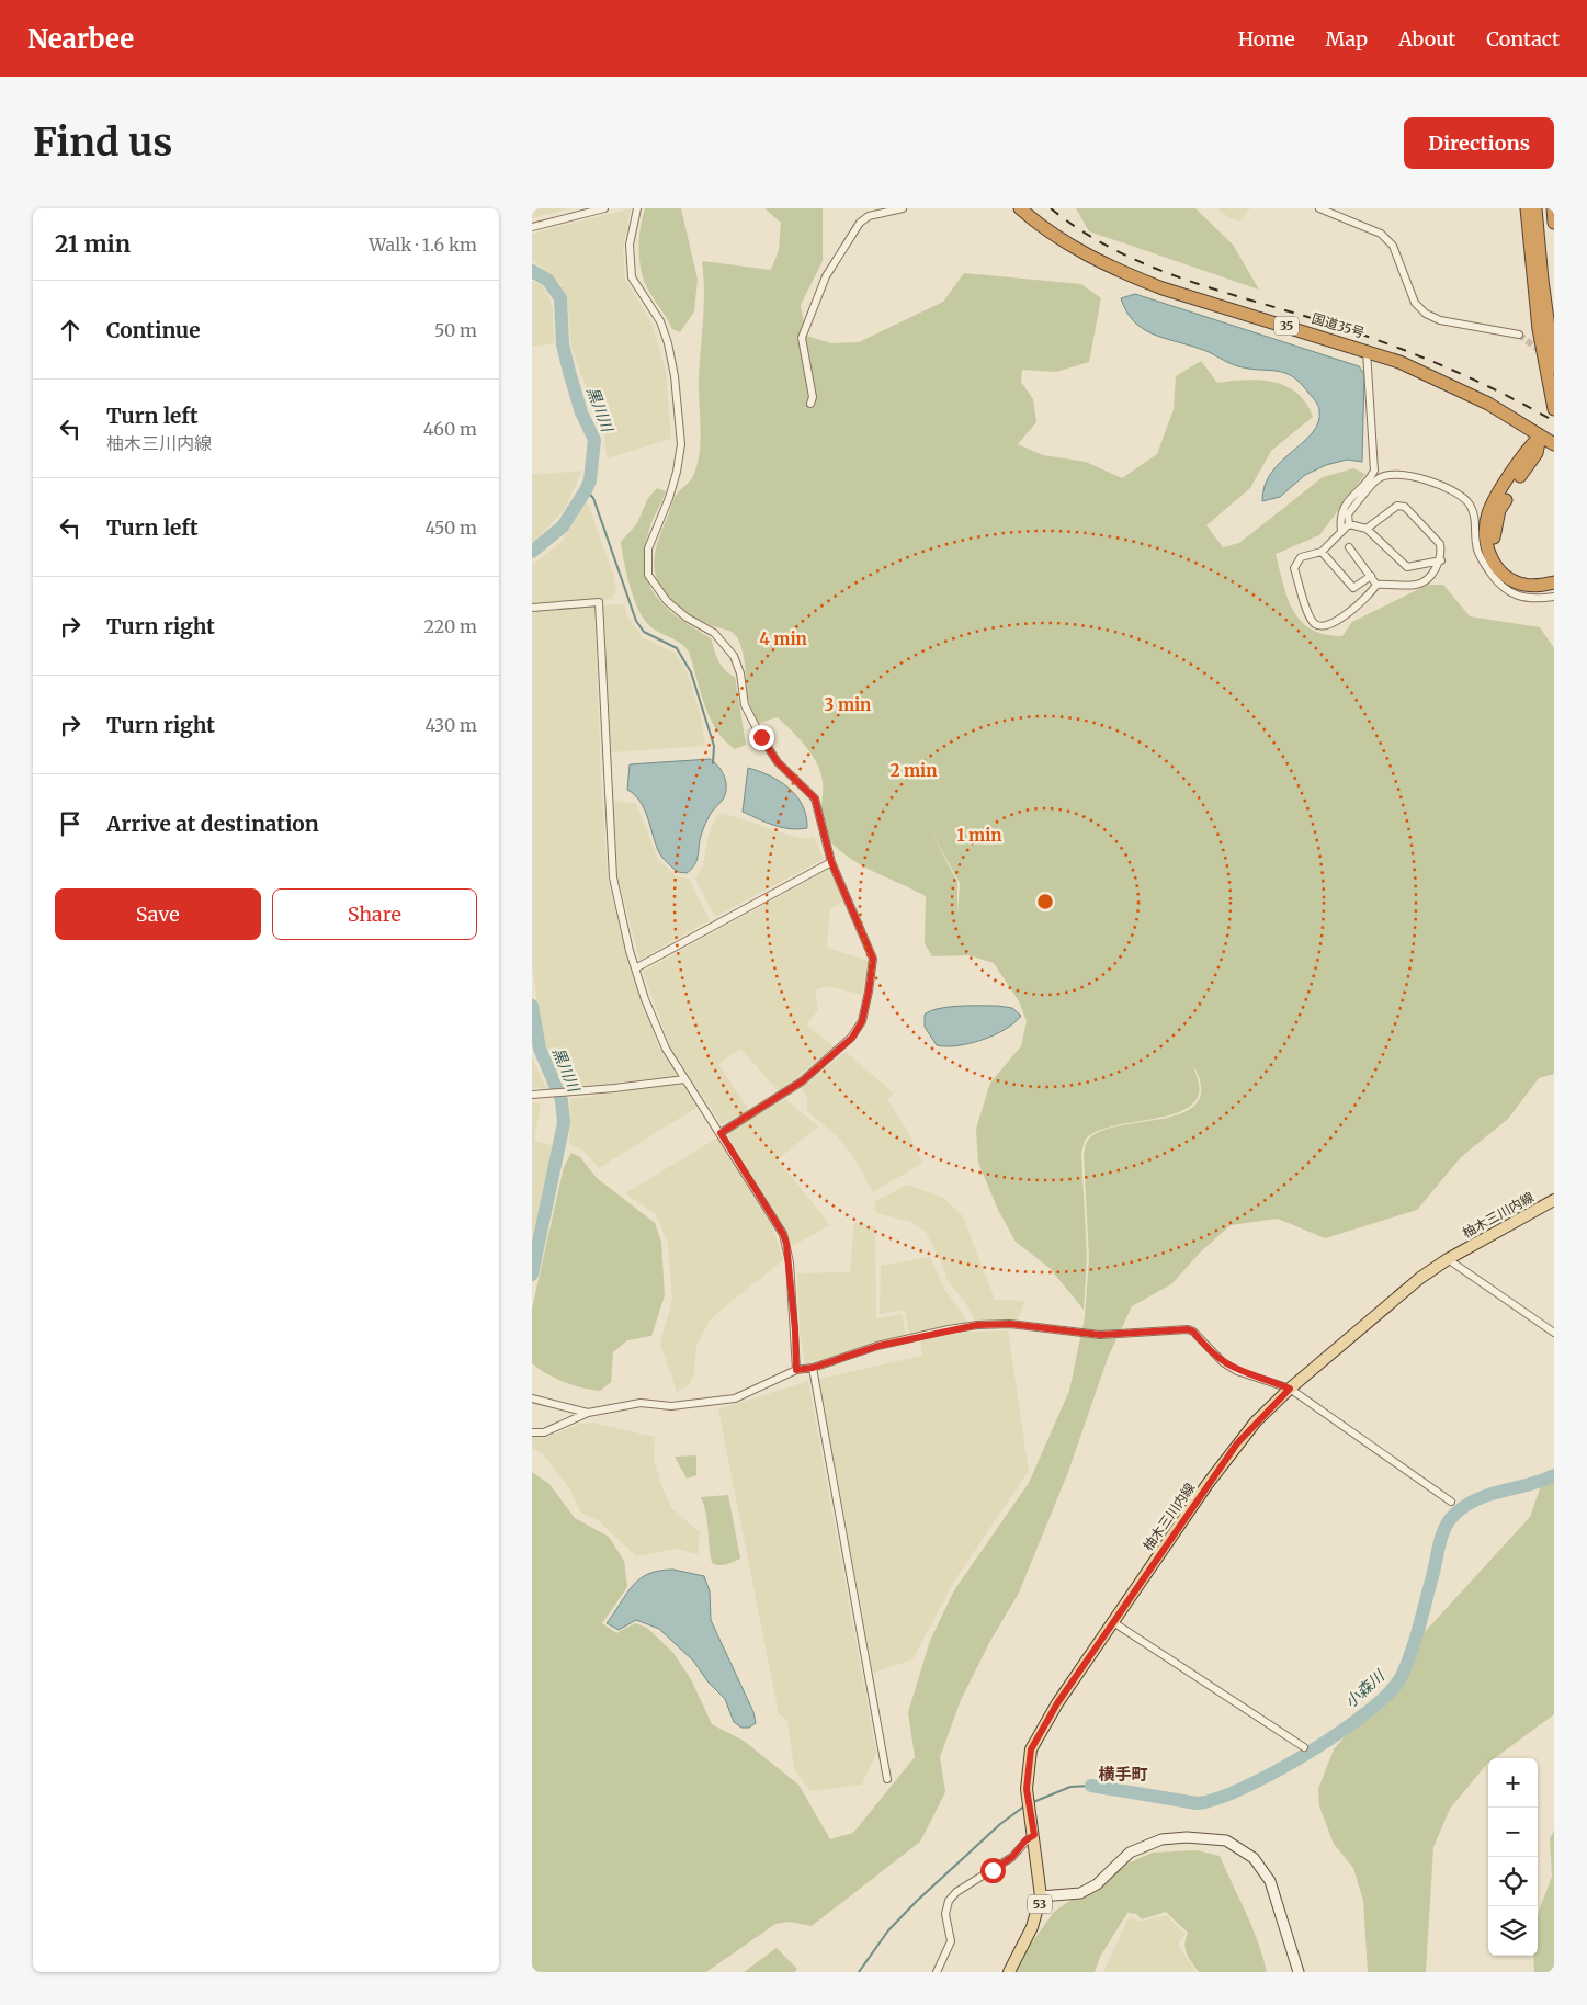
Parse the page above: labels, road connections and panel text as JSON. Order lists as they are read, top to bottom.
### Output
{
  "streets": {
    "highway": ["35", "国道35号"],
    "main road": ["柚木三川内線", "53"]
  },
  "districts": ["横手町"],
  "water": ["黒川川", "小森川"],
  "page": {
    "header": "Nearbee",
    "nav": [
      "Home",
      "Map",
      "About",
      "Contact"
    ],
    "buttons": [
      "Directions",
      ["Save", "Share"]
    ],
    "title": "Find us",
    "heading": ["21 min", "Walk · 1.6 km"],
    "list": [
      ["Continue", "50 m"],
      ["Turn left", "柚木三川内線", "460 m"],
      ["Turn left", "450 m"],
      ["Turn right", "220 m"],
      ["Turn right", "430 m"],
      "Arrive at destination"
    ],
    "map_buttons": ["+", "−"]
  },
  "rings": [
    "4 min",
    "3 min",
    "2 min",
    "1 min"
  ]
}
